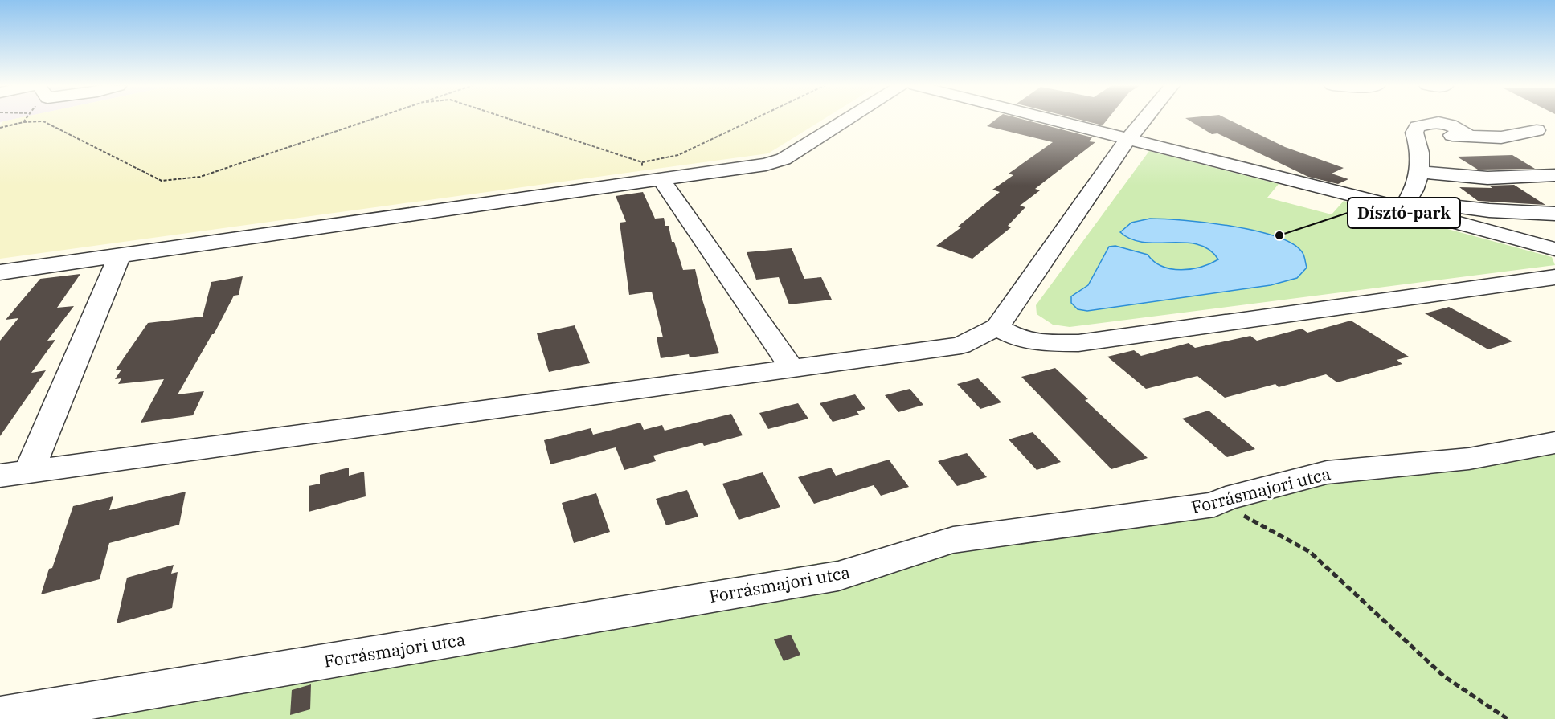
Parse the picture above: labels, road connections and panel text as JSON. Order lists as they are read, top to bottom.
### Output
{
  "streets": {
    "street": ["Forrásmajori utca"]
  },
  "places": ["Dísztó-park"]
}
